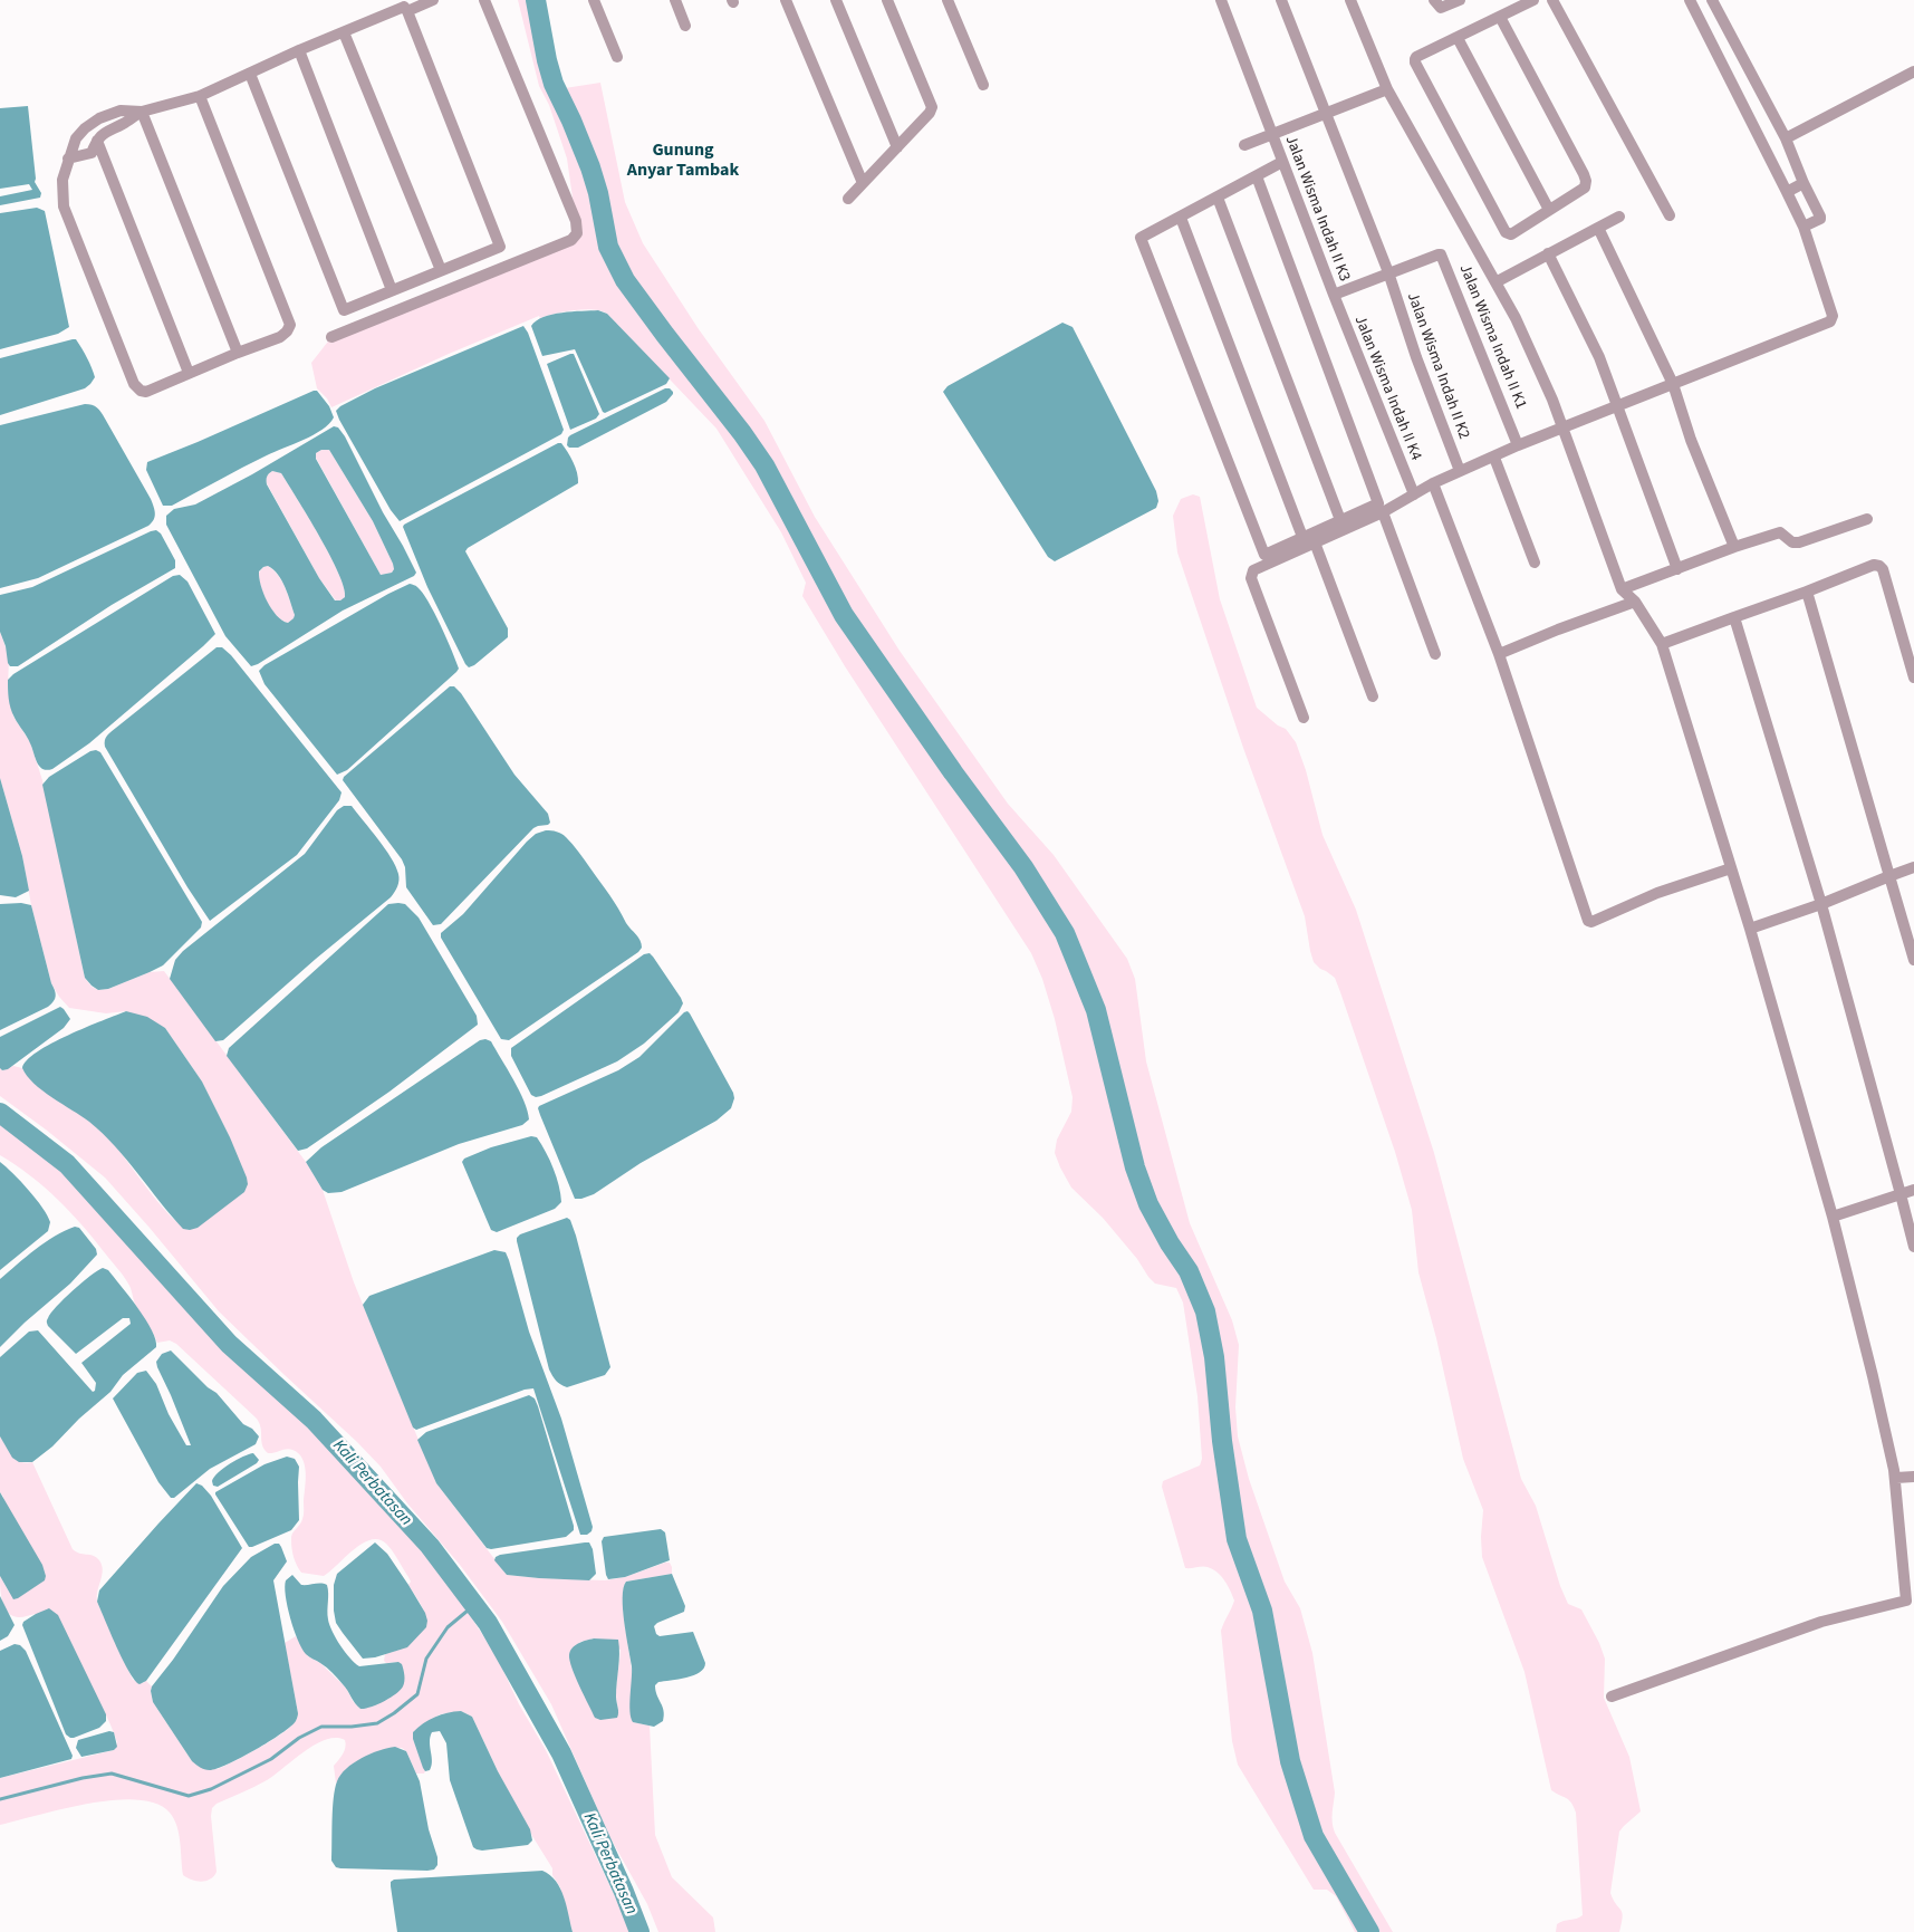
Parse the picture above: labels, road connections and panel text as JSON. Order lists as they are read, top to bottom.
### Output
{
  "streets": {
    "street": [
      "Jalan Wisma Indah II K3",
      "Jalan Wisma Indah II K1",
      "Jalan Wisma Indah II K2",
      "Jalan Wisma Indah II K4"
    ]
  },
  "crossings": [
    ["Jalan Wisma Indah II K3", "Jalan Wisma Indah II K1"],
    ["Jalan Wisma Indah II K3", "Jalan Wisma Indah II K4"],
    ["Jalan Wisma Indah II K1", "Jalan Wisma Indah II K2"],
    ["Jalan Wisma Indah II K1", "Jalan Wisma Indah II K4"]
  ],
  "districts": ["Gunung Anyar Tambak"],
  "water": ["Kali Perbatasan"]
}
